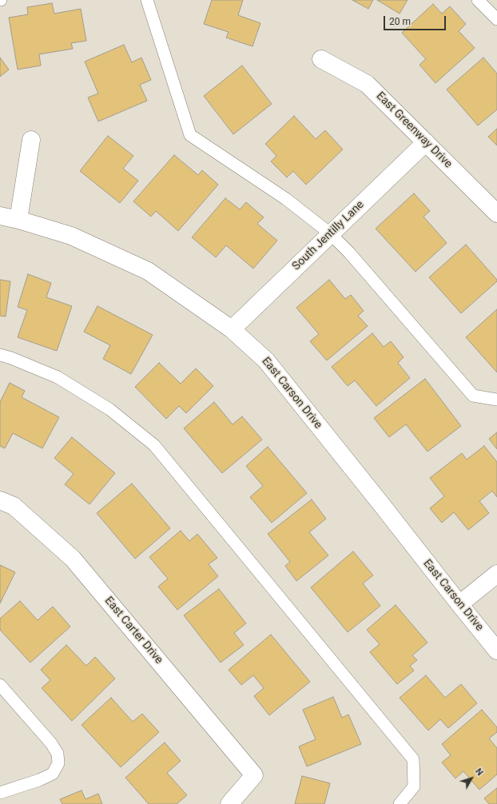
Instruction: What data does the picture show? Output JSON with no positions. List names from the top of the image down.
{
  "streets": {
    "street": [
      "East Greenway Drive",
      "South Jentilly Lane",
      "East Carson Drive",
      "East Carter Drive"
    ]
  },
  "crossings": [
    ["East Greenway Drive", "South Jentilly Lane"],
    ["South Jentilly Lane", "East Carson Drive"]
  ],
  "scale_bar": "20 m",
  "north": "top right"
}
